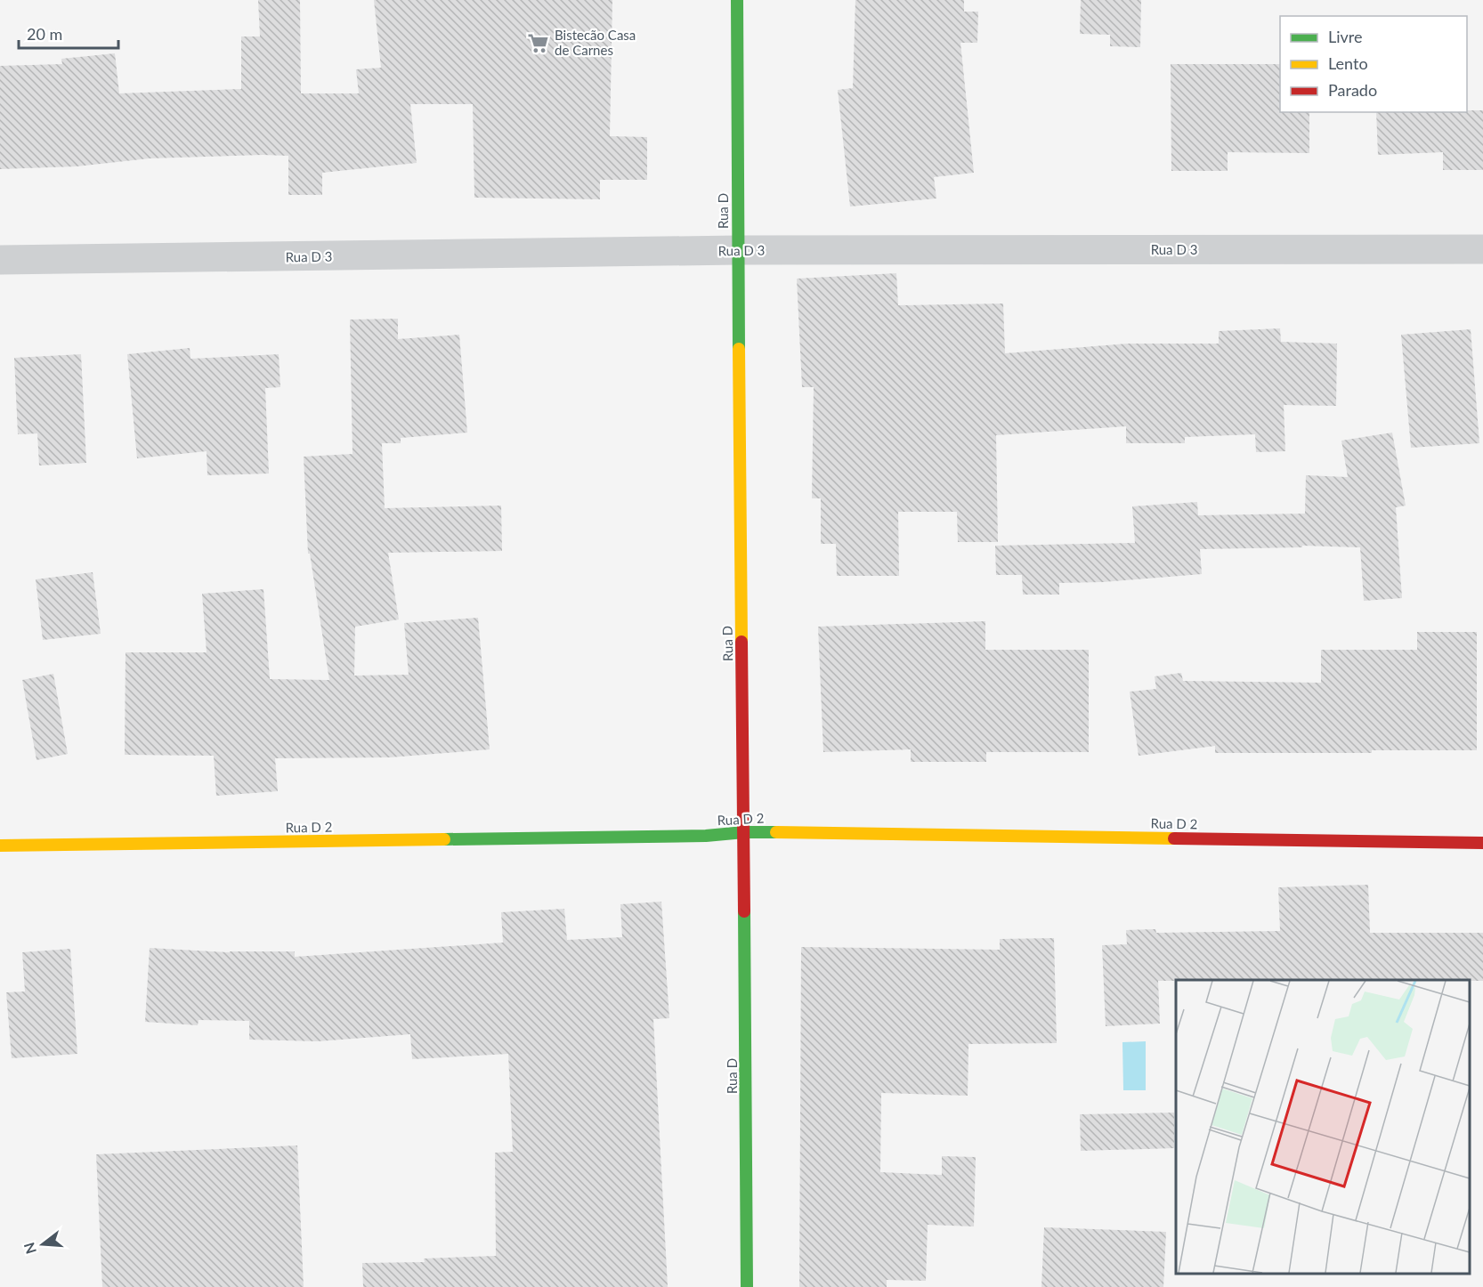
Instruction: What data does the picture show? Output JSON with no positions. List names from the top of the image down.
{
  "streets": {
    "street": ["Rua D", "Rua D 3", "Rua D 2"]
  },
  "crossings": [
    ["Rua D", "Rua D 3"],
    ["Rua D", "Rua D 2"]
  ],
  "places": {
    "supermarket": ["Bistecão Casa de Carnes"]
  },
  "legend": ["Livre", "Lento", "Parado"],
  "scale_bar": "20 m",
  "north": "left"
}
